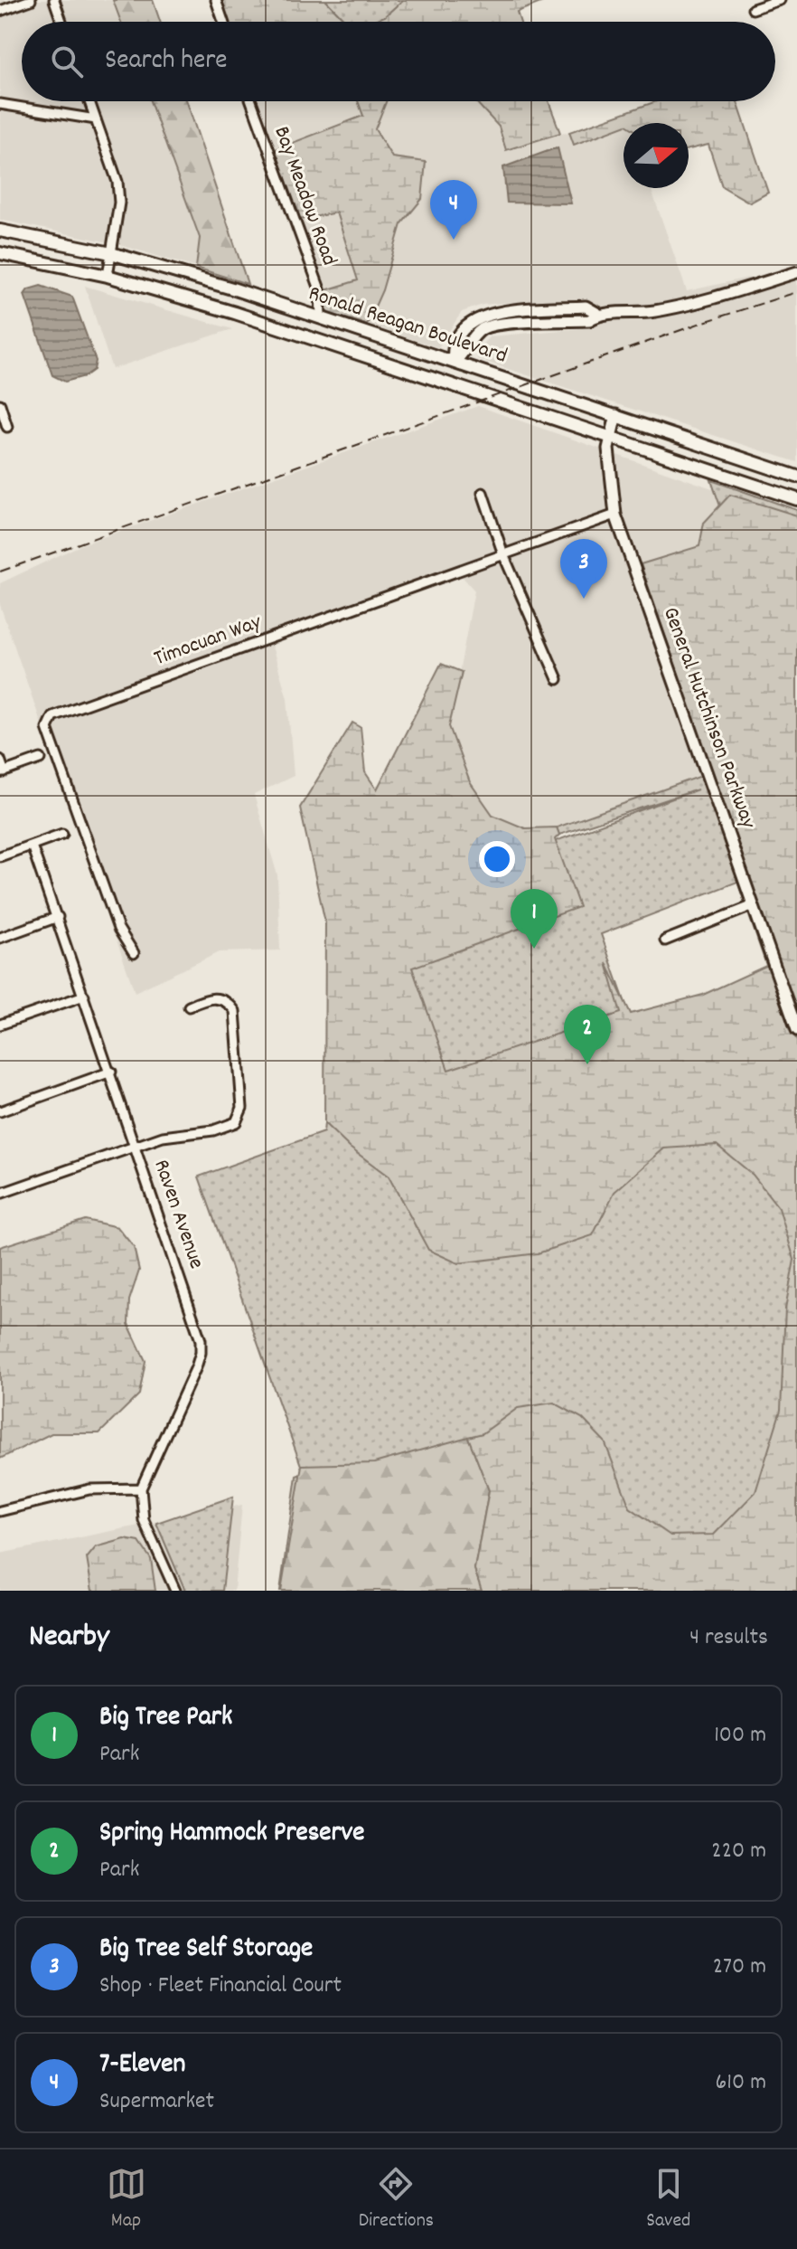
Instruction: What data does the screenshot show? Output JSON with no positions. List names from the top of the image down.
{
  "streets": {
    "main road": ["Ronald Reagan Boulevard"],
    "street": [
      "Bay Meadow Road",
      "Timocuan Way",
      "General Hutchinson Parkway",
      "Raven Avenue"
    ]
  },
  "crossings": [
    ["Bay Meadow Road", "Ronald Reagan Boulevard"],
    ["Ronald Reagan Boulevard", "General Hutchinson Parkway"],
    ["Timocuan Way", "General Hutchinson Parkway"]
  ],
  "north": "right",
  "page": {
    "search": "Search here",
    "pins": [
      "4",
      "3",
      "1",
      "2"
    ],
    "heading": ["Nearby", "4 results"],
    "list": [
      {
        "mark": "1",
        "name": "Big Tree Park",
        "note": "Park",
        "value": "100 m"
      },
      {
        "mark": "2",
        "name": "Spring Hammock Preserve",
        "note": "Park",
        "value": "220 m"
      },
      {
        "mark": "3",
        "name": "Big Tree Self Storage",
        "note": "Shop · Fleet Financial Court",
        "value": "270 m"
      },
      {
        "mark": "4",
        "name": "7-Eleven",
        "note": "Supermarket",
        "value": "610 m"
      }
    ],
    "nav": ["Map", "Directions", "Saved"]
  }
}
